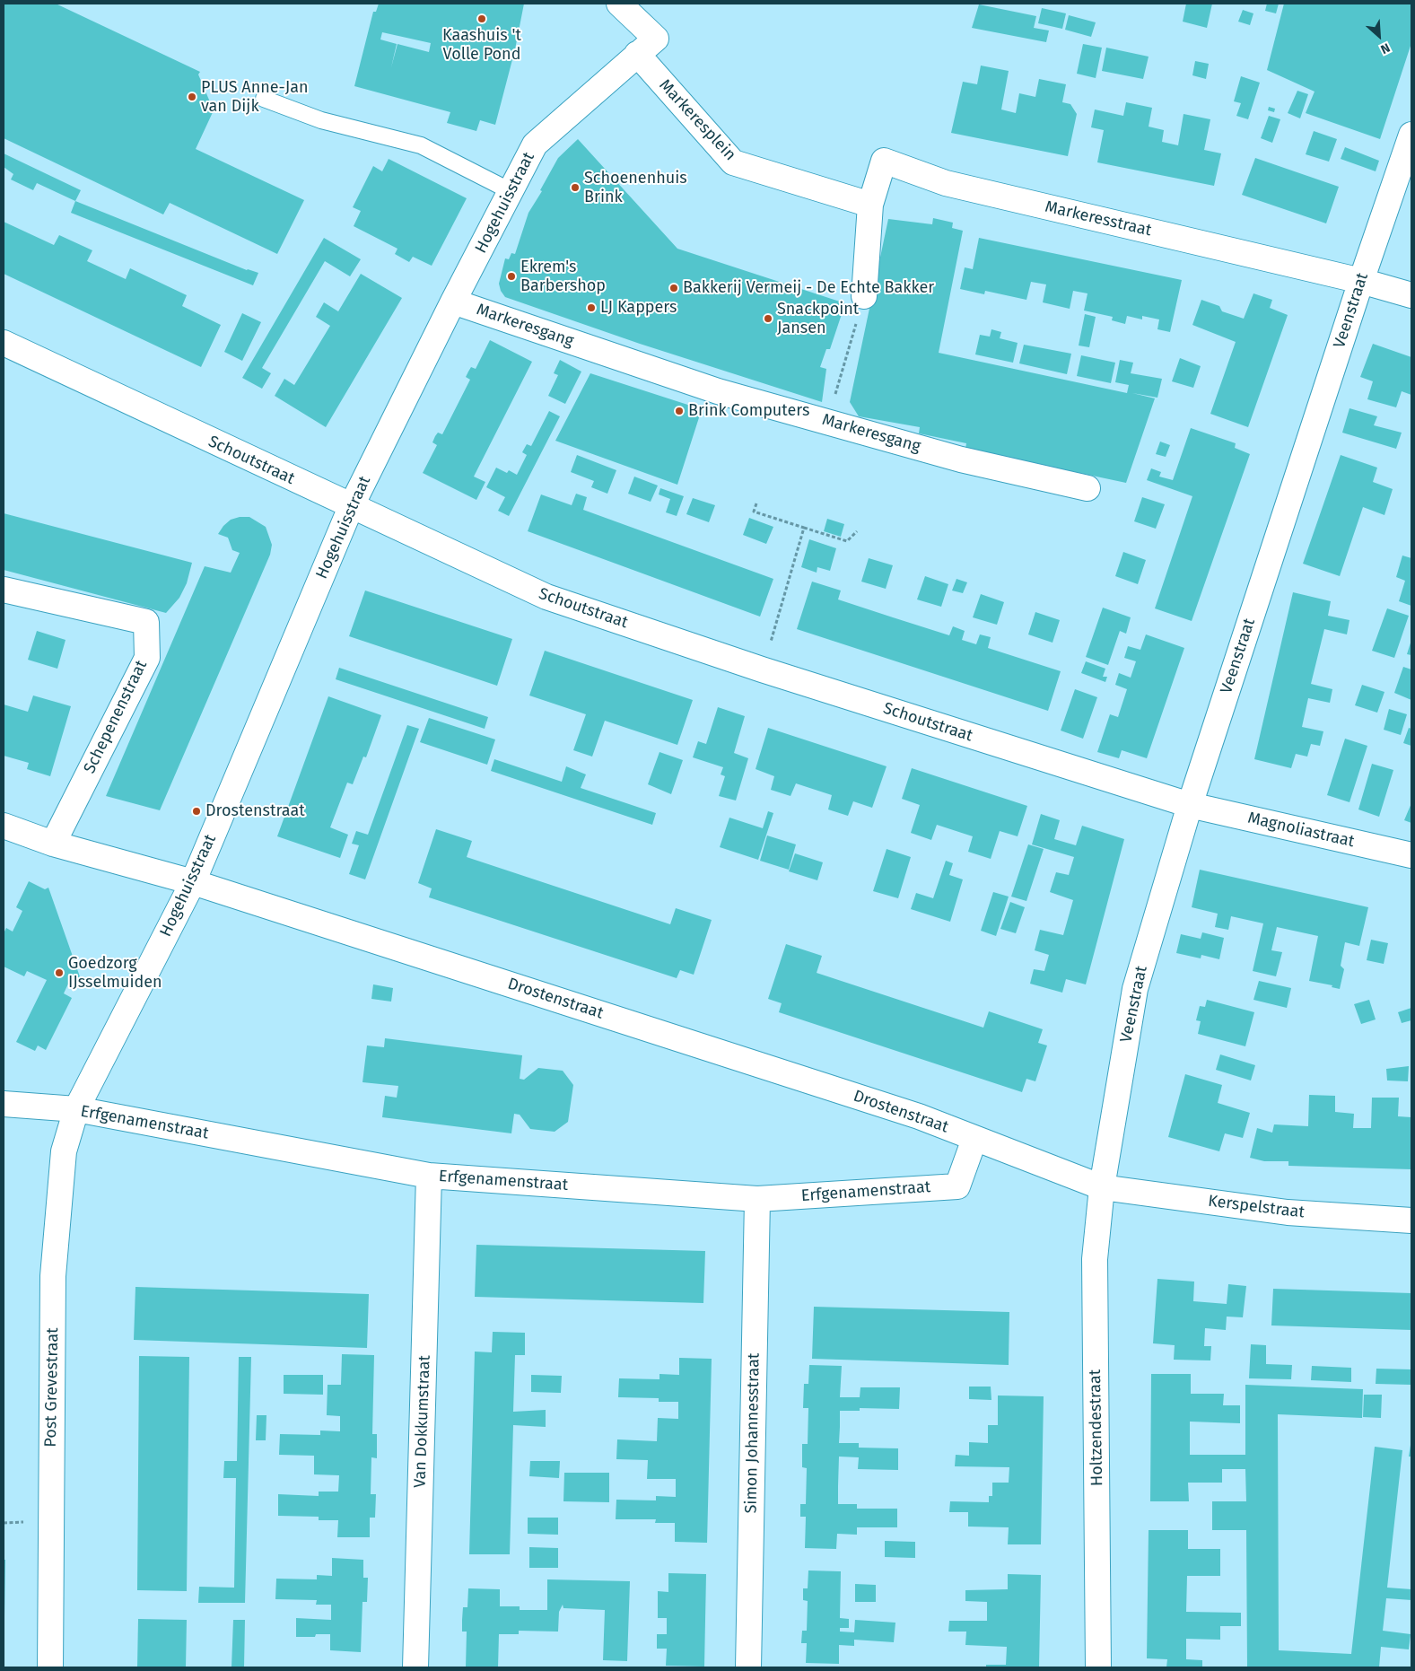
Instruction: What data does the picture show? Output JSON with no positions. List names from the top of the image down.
{
  "streets": {
    "street": [
      "Markeresplein",
      "Hogehuisstraat",
      "Markeresstraat",
      "Veenstraat",
      "Markeresgang",
      "Schoutstraat",
      "Schepenenstraat",
      "Magnoliastraat",
      "Drostenstraat",
      "Erfgenamenstraat",
      "Kerspelstraat",
      "Post Grevestraat",
      "Van Dokkumstraat",
      "Holtzendestraat",
      "Simon Johannesstraat"
    ]
  },
  "crossings": [
    ["Markeresplein", "Hogehuisstraat"],
    ["Markeresplein", "Markeresstraat"],
    ["Hogehuisstraat", "Markeresgang"],
    ["Hogehuisstraat", "Schoutstraat"],
    ["Hogehuisstraat", "Drostenstraat"],
    ["Hogehuisstraat", "Erfgenamenstraat"],
    ["Hogehuisstraat", "Post Grevestraat"],
    ["Markeresstraat", "Veenstraat"],
    ["Veenstraat", "Schoutstraat"],
    ["Veenstraat", "Magnoliastraat"],
    ["Veenstraat", "Drostenstraat"],
    ["Veenstraat", "Kerspelstraat"],
    ["Veenstraat", "Holtzendestraat"],
    ["Schoutstraat", "Magnoliastraat"],
    ["Schepenenstraat", "Drostenstraat"],
    ["Drostenstraat", "Erfgenamenstraat"],
    ["Drostenstraat", "Kerspelstraat"],
    ["Drostenstraat", "Holtzendestraat"],
    ["Erfgenamenstraat", "Post Grevestraat"],
    ["Erfgenamenstraat", "Van Dokkumstraat"],
    ["Erfgenamenstraat", "Simon Johannesstraat"],
    ["Kerspelstraat", "Holtzendestraat"]
  ],
  "places": [
    "Kaashuis 't Volle Pond",
    "PLUS Anne-Jan van Dijk",
    "Schoenenhuis Brink",
    "Ekrem's Barbershop",
    "Bakkerij Vermeij - De Echte Bakker",
    "LJ Kappers",
    "Snackpoint Jansen",
    "Brink Computers",
    "Drostenstraat",
    "Goedzorg IJsselmuiden"
  ],
  "north": "bottom right"
}
